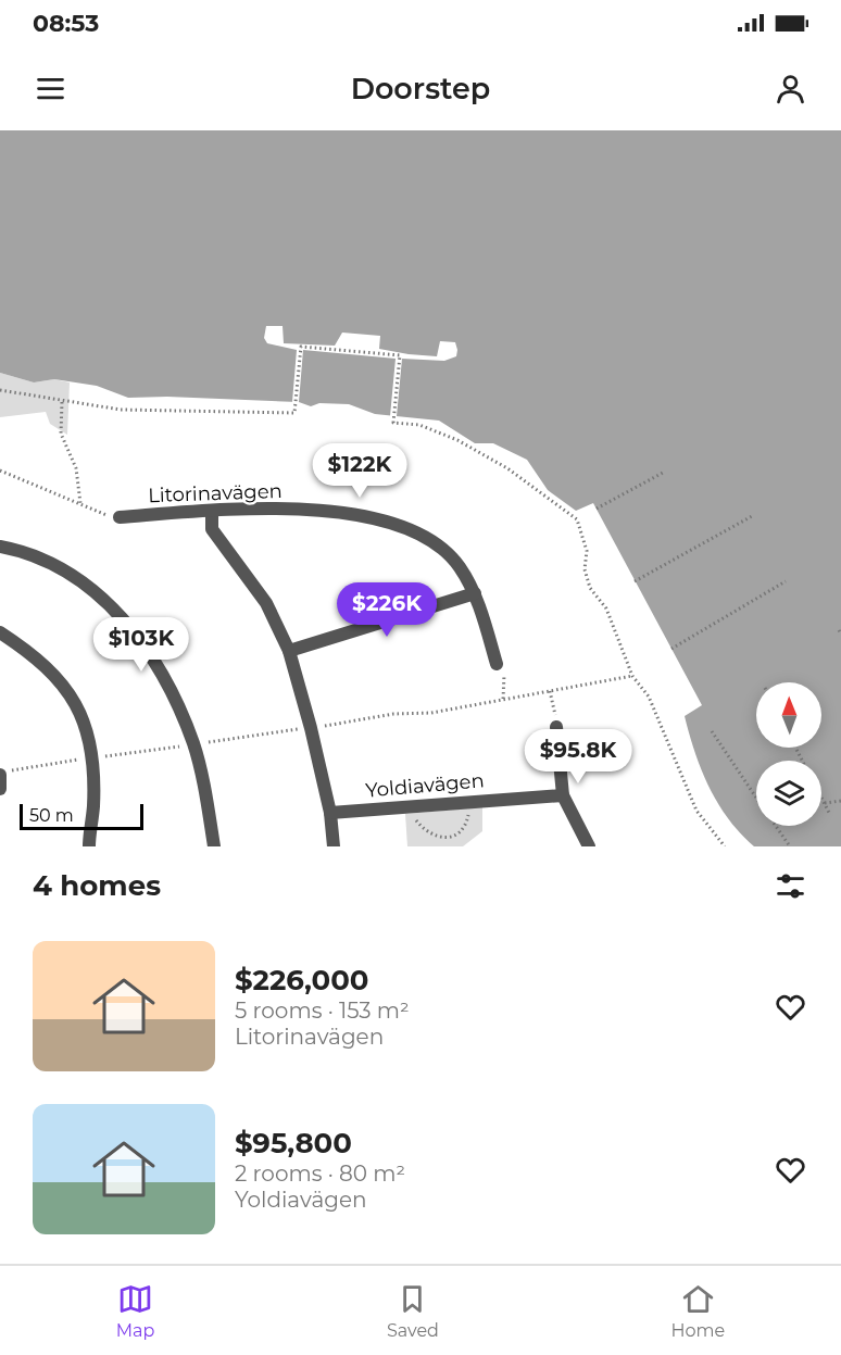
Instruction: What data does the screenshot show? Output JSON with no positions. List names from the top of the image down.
{
  "streets": {
    "street": ["Litorinavägen", "Yoldiavägen"]
  },
  "scale_bar": "50 m",
  "north": "top",
  "page": {
    "status": "08:53",
    "header": "Doorstep",
    "price": [
      "$122K",
      "$226K",
      "$103K",
      "$95.8K"
    ],
    "scale": "50 m",
    "heading": "4 homes",
    "list": [
      {
        "name": "$226,000",
        "note": "5 rooms · 153 m² · Litorinavägen"
      },
      {
        "name": "$95,800",
        "note": "2 rooms · 80 m² · Yoldiavägen"
      }
    ],
    "tabs": ["Map", "Saved", "Home"]
  }
}
